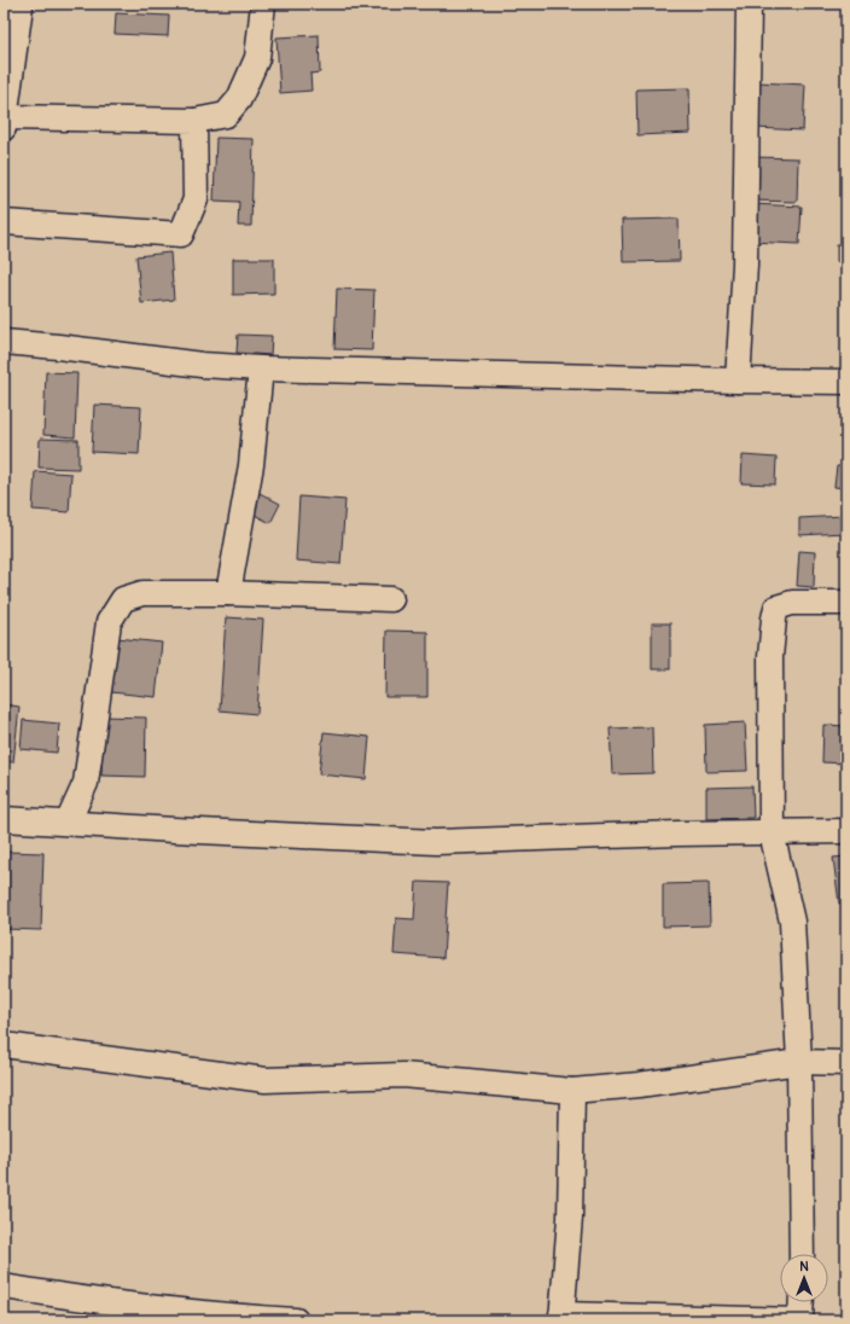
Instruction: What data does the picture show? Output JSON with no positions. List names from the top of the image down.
{
  "north": "top"
}
